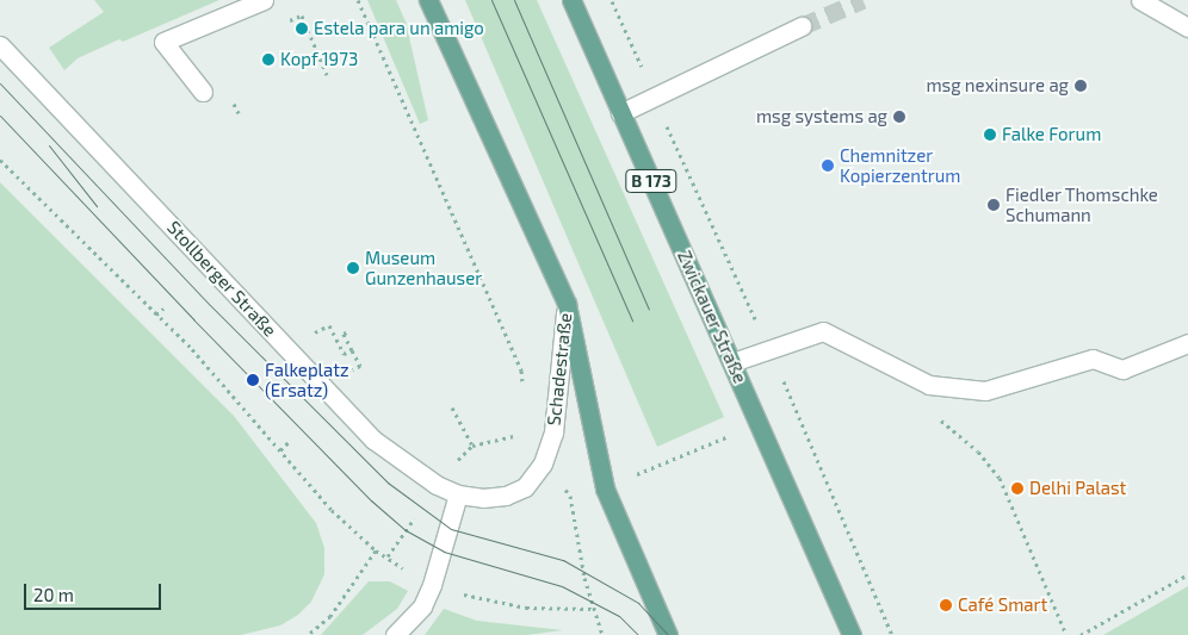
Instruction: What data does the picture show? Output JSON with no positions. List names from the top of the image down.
{
  "streets": {
    "main road": ["B 173", "Zwickauer Straße"],
    "street": ["Stollberger Straße", "Schadestraße"]
  },
  "crossings": [
    ["Stollberger Straße", "Schadestraße"]
  ],
  "places": [
    "Estela para un amigo",
    "Kopf 1973",
    "msg nexinsure ag",
    "msg systems ag",
    "Falke Forum",
    "Chemnitzer Kopierzentrum",
    "Fiedler Thomschke Schumann",
    "Museum Gunzenhauser",
    "Falkeplatz (Ersatz)",
    "Delhi Palast",
    "Café Smart"
  ],
  "scale_bar": "20 m"
}
